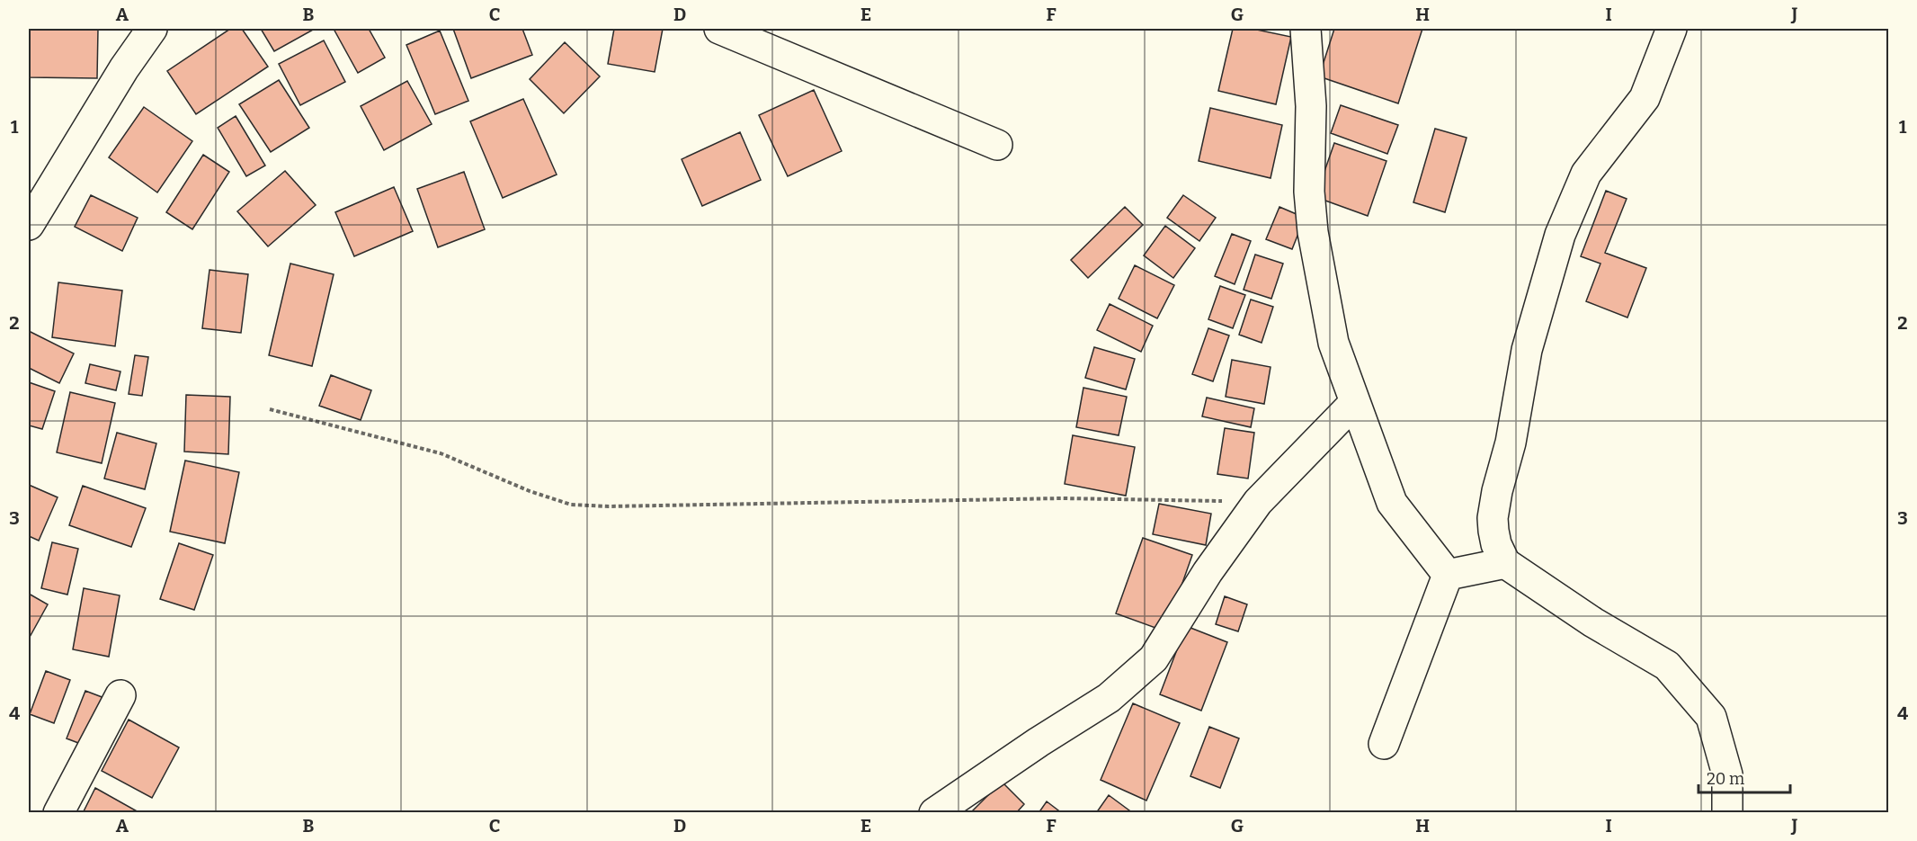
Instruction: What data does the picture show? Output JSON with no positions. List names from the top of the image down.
{
  "scale_bar": "20 m",
  "grid": {
    "columns": [
      "A",
      "B",
      "C",
      "D",
      "E",
      "F",
      "G",
      "H",
      "I",
      "J"
    ],
    "rows": [
      "1",
      "2",
      "3",
      "4"
    ]
  }
}
